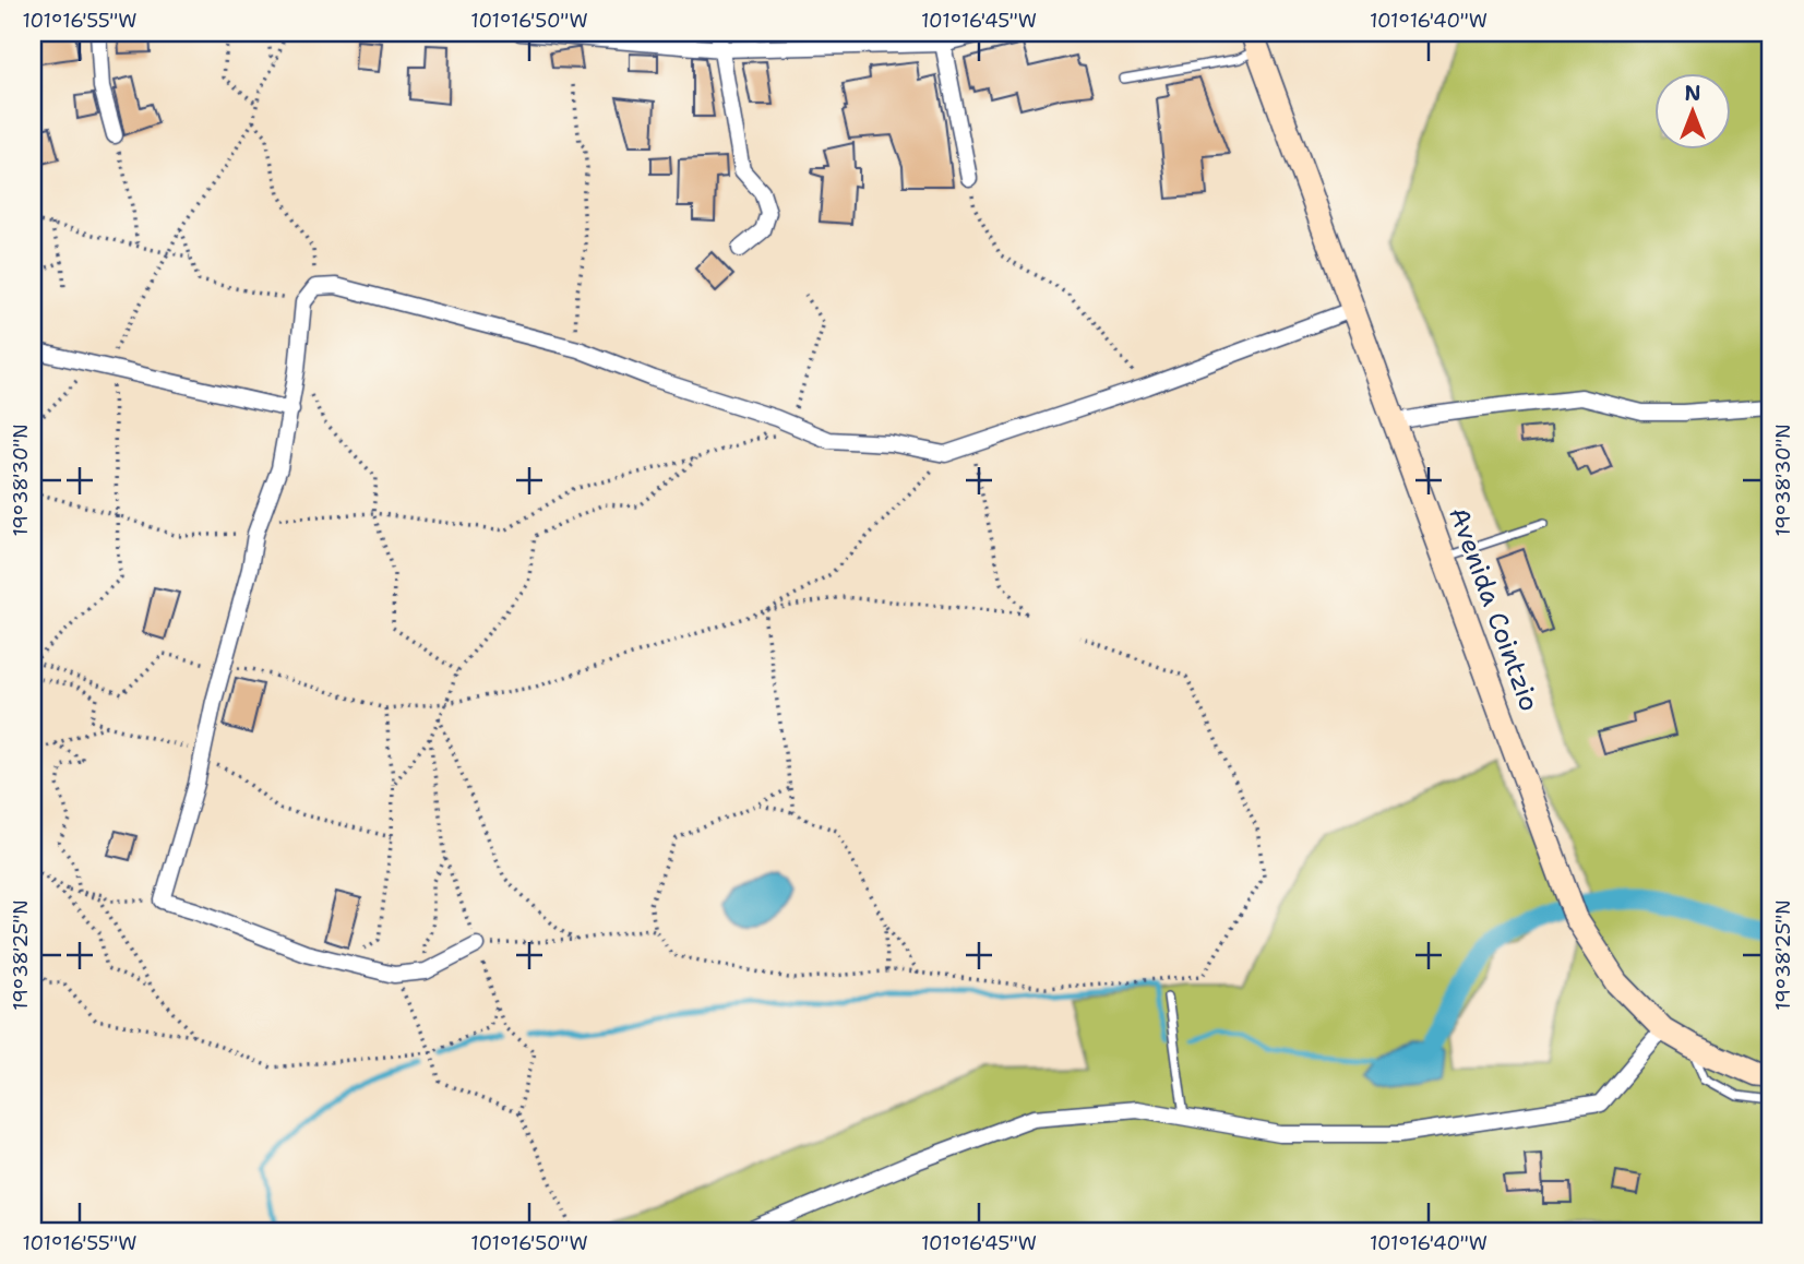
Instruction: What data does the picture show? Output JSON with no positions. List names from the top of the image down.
{
  "streets": {
    "main road": ["Avenida Cointzio"]
  },
  "north": "top",
  "coordinates": [
    "101°16'55\"W",
    "101°16'50\"W",
    "101°16'45\"W",
    "101°16'40\"W",
    "19°38'30\"N",
    "19°38'25\"N"
  ]
}
